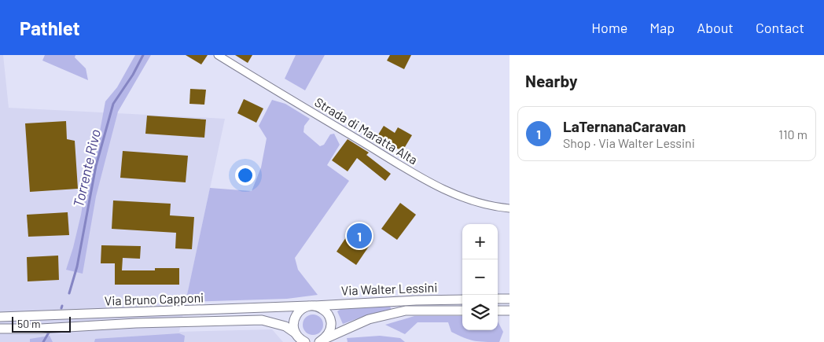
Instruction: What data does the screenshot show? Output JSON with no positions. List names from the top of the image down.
{
  "streets": {
    "main road": ["Via Walter Lessini", "Via Bruno Capponi"],
    "street": ["Strada di Maratta Alta"]
  },
  "crossings": [
    ["Via Walter Lessini", "Via Bruno Capponi"]
  ],
  "water": ["Torrente Rivo"],
  "scale_bar": "50 m",
  "page": {
    "header": "Pathlet",
    "nav": [
      "Home",
      "Map",
      "About",
      "Contact"
    ],
    "heading": "Nearby",
    "list": [
      {
        "mark": "1",
        "name": "LaTernanaCaravan",
        "note": "Shop · Via Walter Lessini",
        "value": "110 m"
      }
    ],
    "pins": "1",
    "map_buttons": ["+", "−"],
    "scale": "50 m"
  }
}
